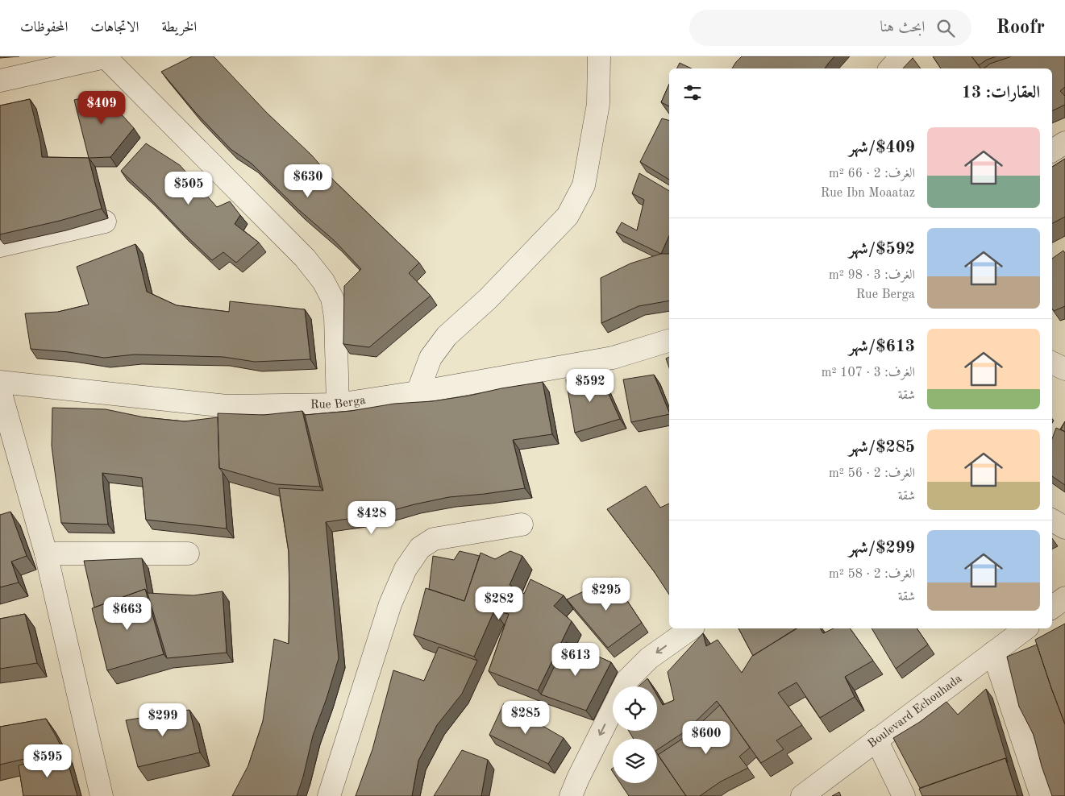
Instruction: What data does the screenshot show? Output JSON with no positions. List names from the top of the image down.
{
  "streets": {
    "street": ["Rue Berga", "Boulevard Echouhada"]
  },
  "page": {
    "header": "Roofr",
    "search": "ابحث هنا",
    "nav": ["الخريطة", "الاتجاهات", "المحفوظات"],
    "heading": "العقارات: 13",
    "price": [
      "$409",
      "$630",
      "$505",
      "$592",
      "$428",
      "$295",
      "$282",
      "$663",
      "$613",
      "$285",
      "$299",
      "$600",
      "$595"
    ],
    "list": [
      {
        "name": "$409/شهر",
        "note": "الغرف: 2 · 66 m² · Rue Ibn Moaataz"
      },
      {
        "name": "$592/شهر",
        "note": "الغرف: 3 · 98 m² · Rue Berga"
      },
      {
        "name": "$613/شهر",
        "note": "الغرف: 3 · 107 m² · شقة"
      },
      {
        "name": "$285/شهر",
        "note": "الغرف: 2 · 56 m² · شقة"
      },
      {
        "name": "$299/شهر",
        "note": "الغرف: 2 · 58 m² · شقة"
      }
    ]
  }
}
